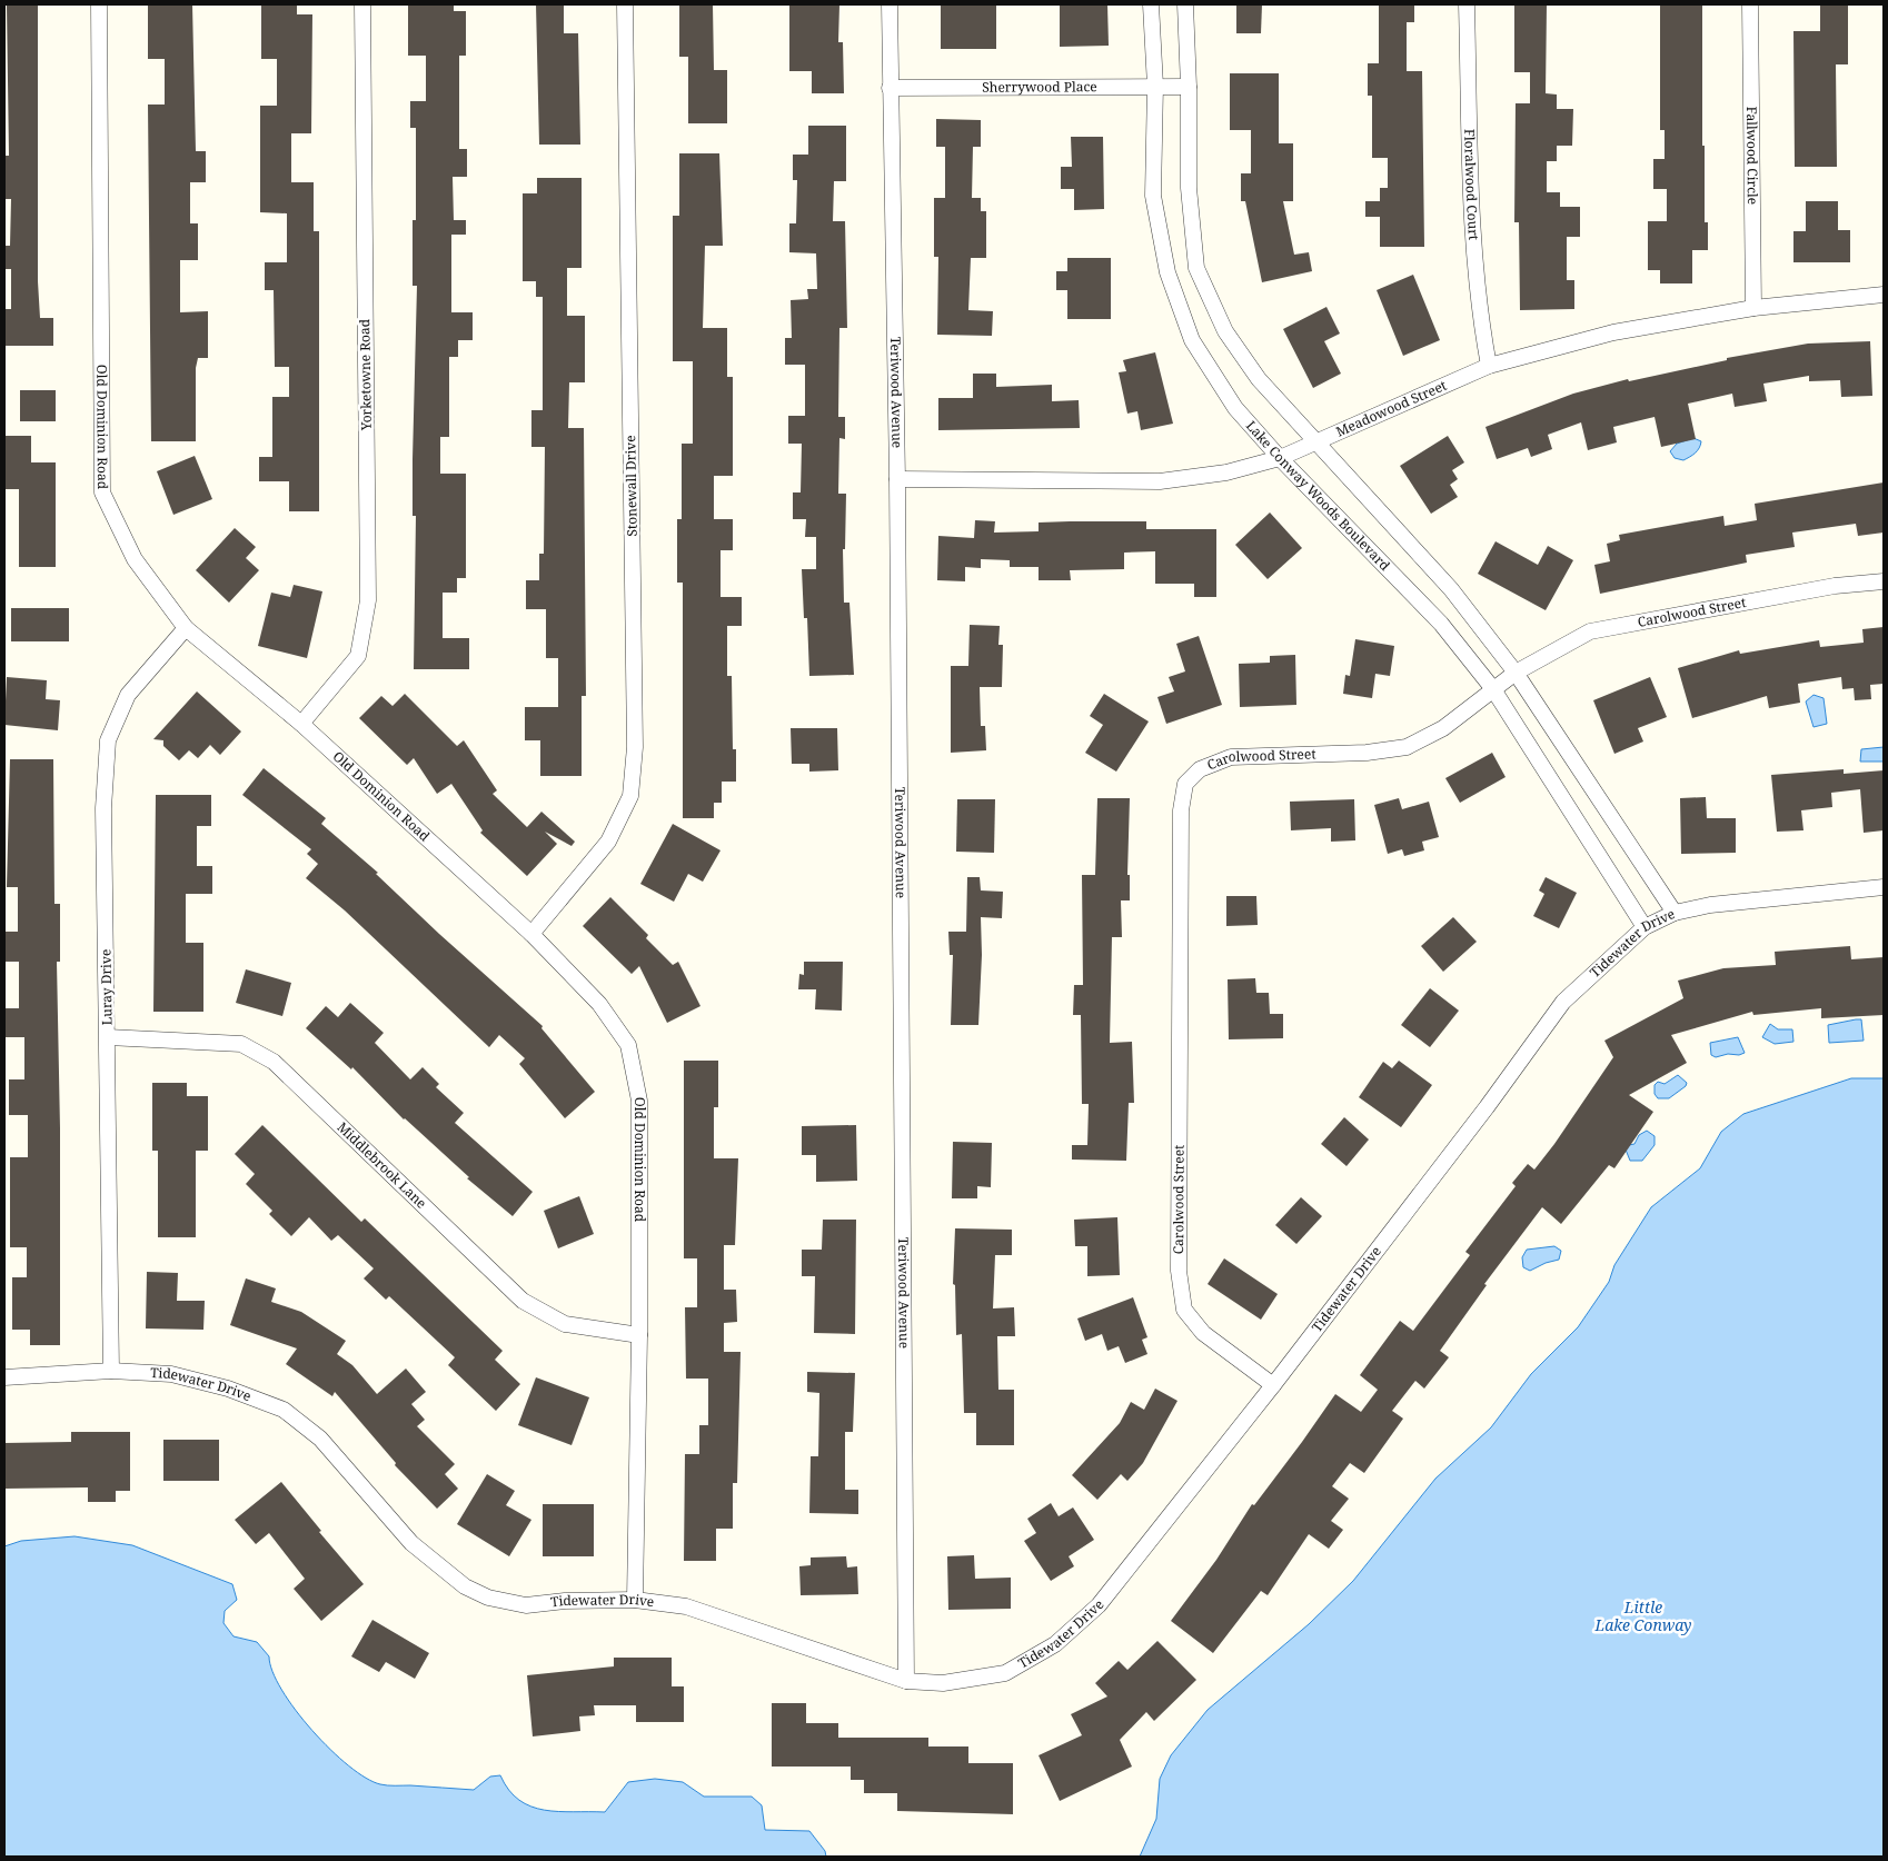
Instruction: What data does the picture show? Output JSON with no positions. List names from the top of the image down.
{
  "streets": {
    "street": [
      "Sherrywood Place",
      "Fallwood Circle",
      "Floralwood Court",
      "Yorketowne Road",
      "Teriwood Avenue",
      "Meadowood Street",
      "Old Dominion Road",
      "Stonewall Drive",
      "Lake Conway Woods Boulevard",
      "Carolwood Street",
      "Tidewater Drive",
      "Luray Drive",
      "Middlebrook Lane"
    ]
  },
  "crossings": [
    ["Sherrywood Place", "Teriwood Avenue"],
    ["Sherrywood Place", "Lake Conway Woods Boulevard"],
    ["Fallwood Circle", "Meadowood Street"],
    ["Floralwood Court", "Meadowood Street"],
    ["Yorketowne Road", "Old Dominion Road"],
    ["Teriwood Avenue", "Meadowood Street"],
    ["Teriwood Avenue", "Tidewater Drive"],
    ["Meadowood Street", "Lake Conway Woods Boulevard"],
    ["Old Dominion Road", "Stonewall Drive"],
    ["Old Dominion Road", "Tidewater Drive"],
    ["Old Dominion Road", "Luray Drive"],
    ["Old Dominion Road", "Middlebrook Lane"],
    ["Lake Conway Woods Boulevard", "Carolwood Street"],
    ["Lake Conway Woods Boulevard", "Tidewater Drive"],
    ["Carolwood Street", "Tidewater Drive"],
    ["Tidewater Drive", "Luray Drive"],
    ["Luray Drive", "Middlebrook Lane"]
  ],
  "water": ["Little Lake Conway"]
}
